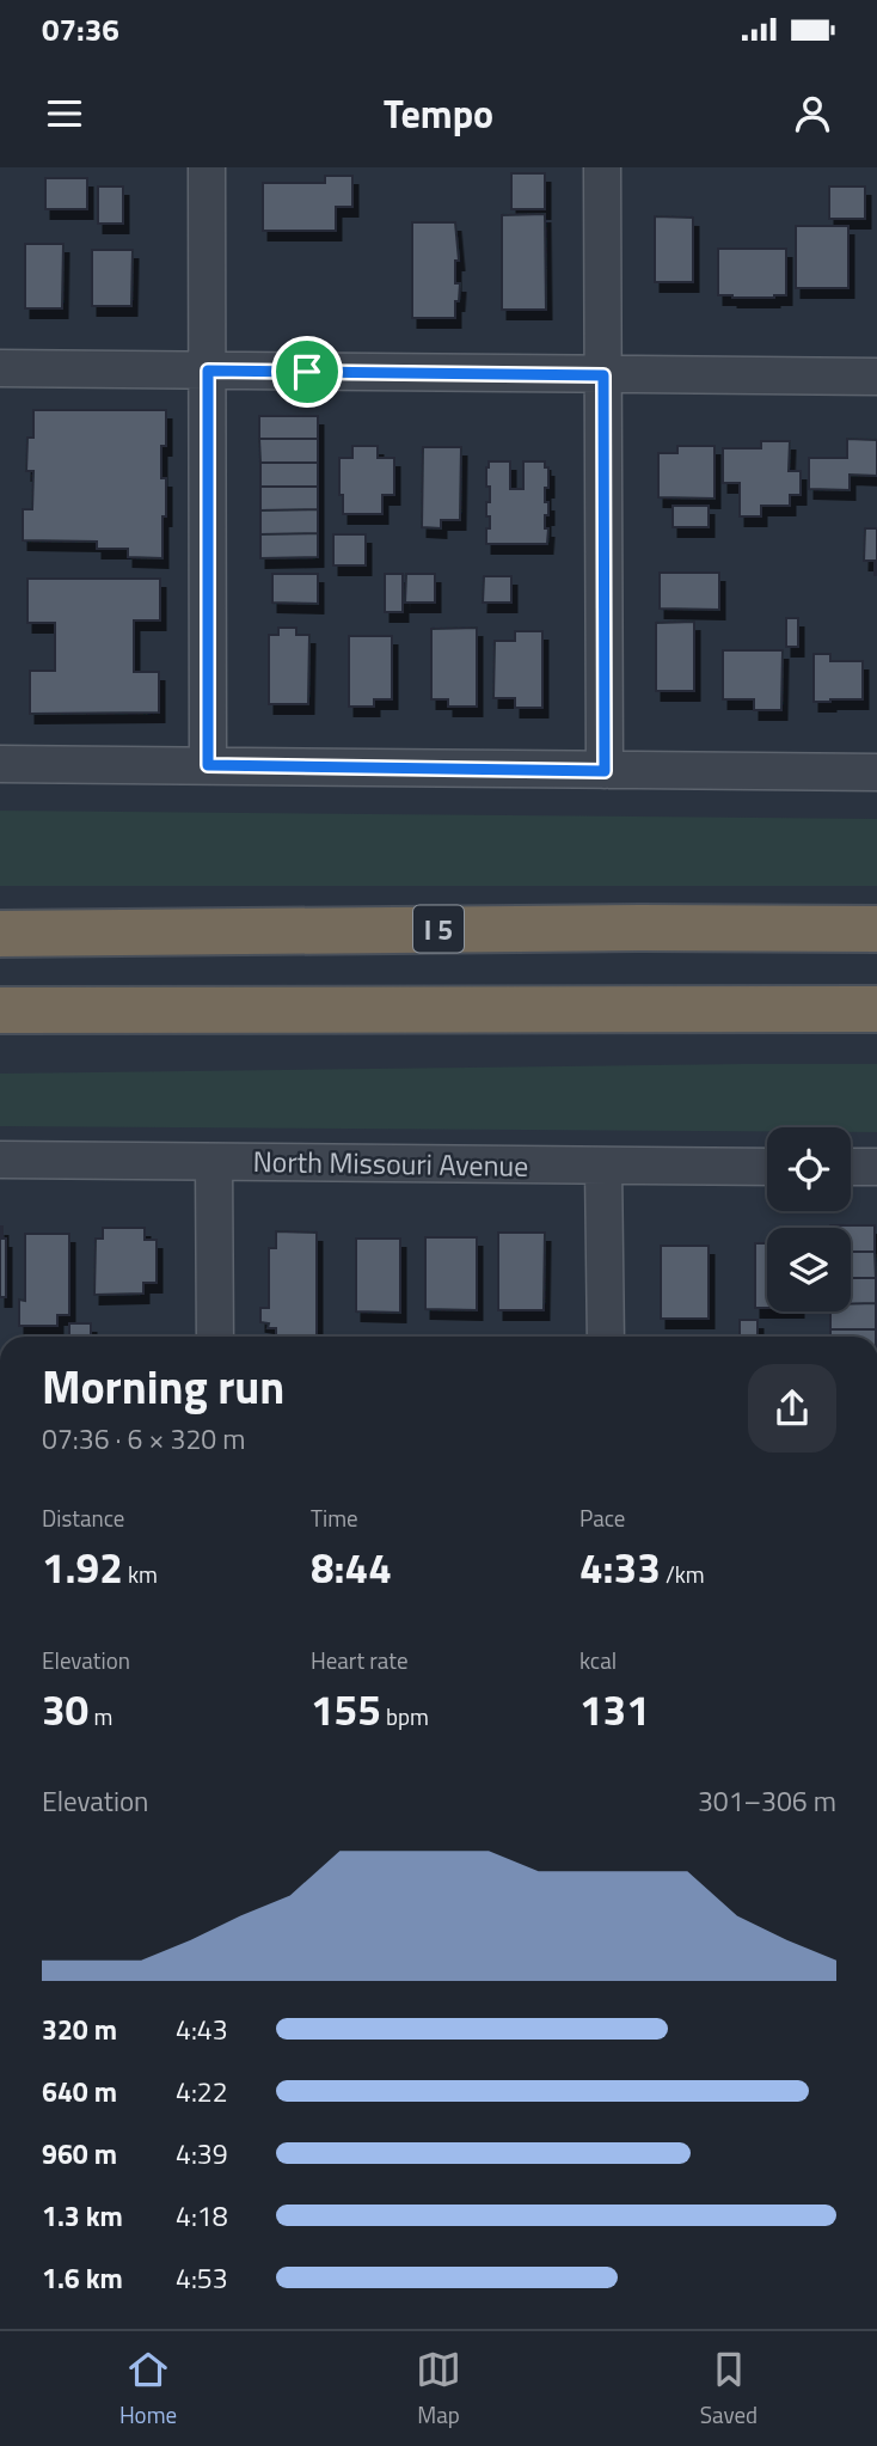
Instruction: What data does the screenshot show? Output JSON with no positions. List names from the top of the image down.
{
  "streets": {
    "highway": ["I 5"],
    "street": ["North Missouri Avenue"]
  },
  "page": {
    "status": "07:36",
    "header": "Tempo",
    "heading": ["Morning run", "07:36 · 6 × 320 m"],
    "stats": [
      ["Distance", "1.92 km"],
      ["Time", "8:44"],
      ["Pace", "4:33 /km"],
      ["Elevation", "30 m"],
      ["Heart rate", "155 bpm"],
      ["kcal", "131"]
    ],
    "chart": ["Elevation", "301–306 m"],
    "list": [
      {
        "name": "320 m",
        "note": "4:43"
      },
      {
        "name": "640 m",
        "note": "4:22"
      },
      {
        "name": "960 m",
        "note": "4:39"
      },
      {
        "name": "1.3 km",
        "note": "4:18"
      },
      {
        "name": "1.6 km",
        "note": "4:53"
      }
    ],
    "tabs": ["Home", "Map", "Saved"]
  }
}
